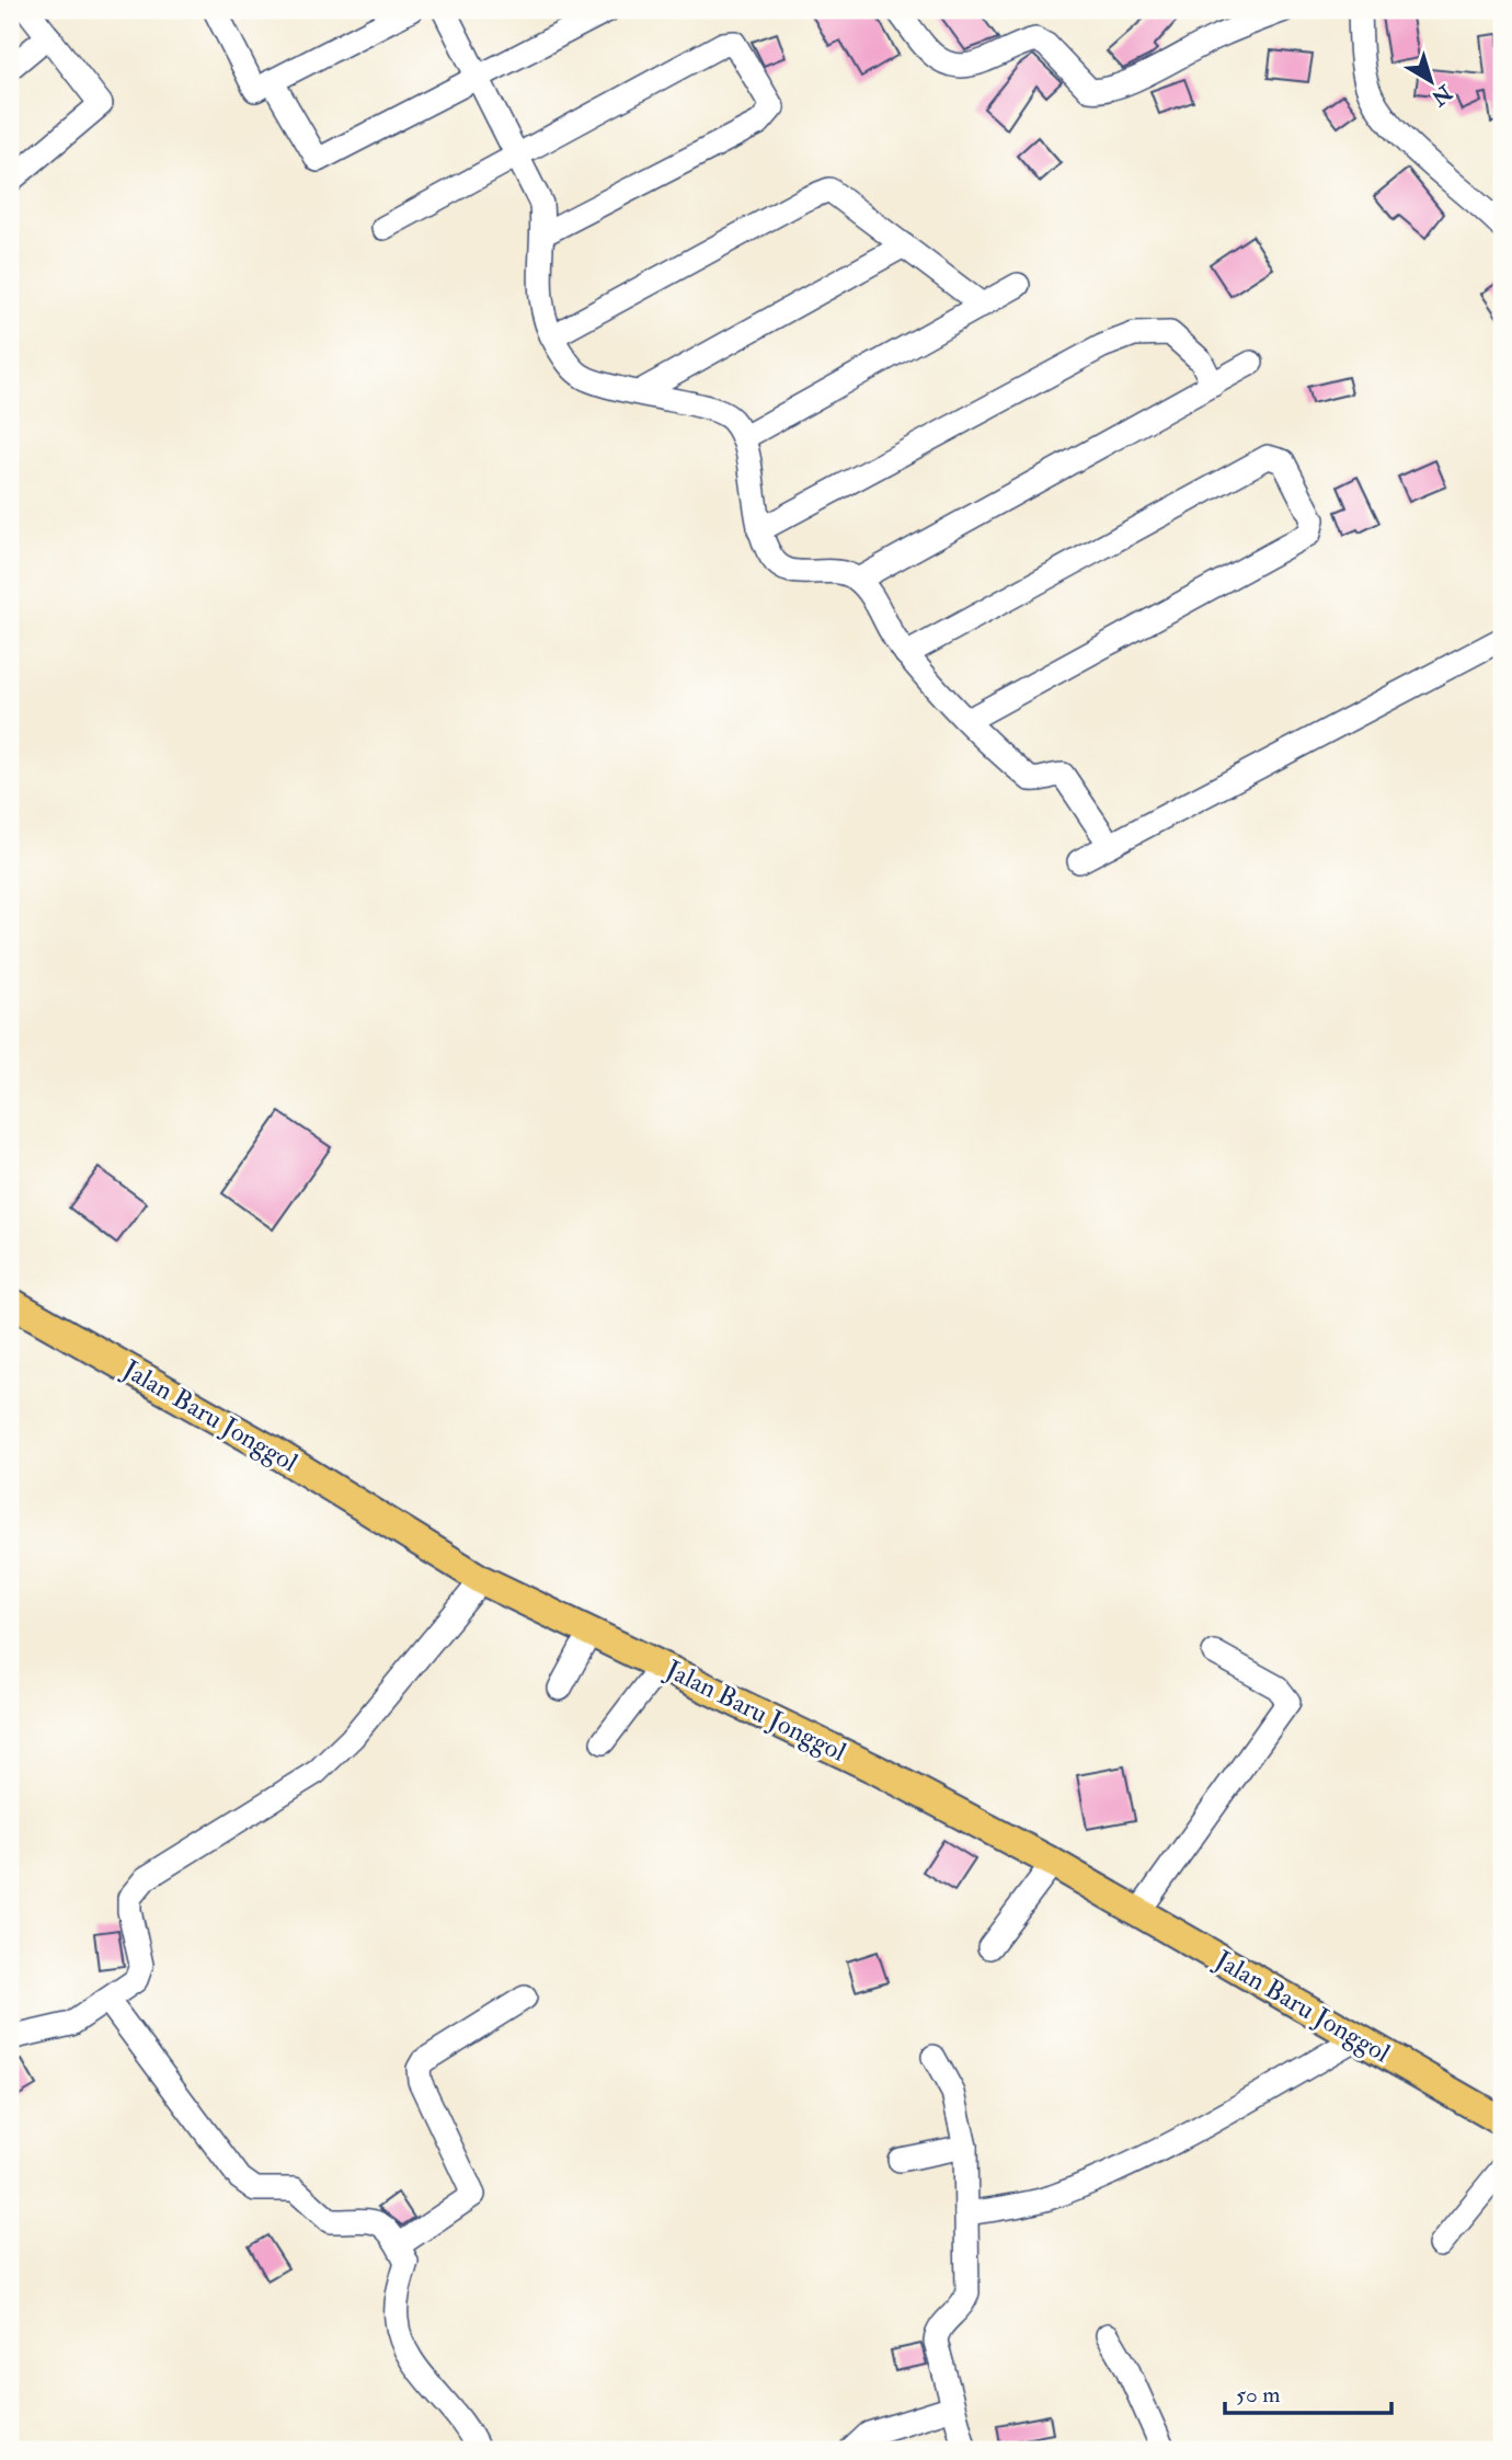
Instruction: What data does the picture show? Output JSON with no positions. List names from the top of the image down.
{
  "streets": {
    "main road": ["Jalan Baru Jonggol"]
  },
  "scale_bar": "50 m",
  "north": "bottom right"
}
